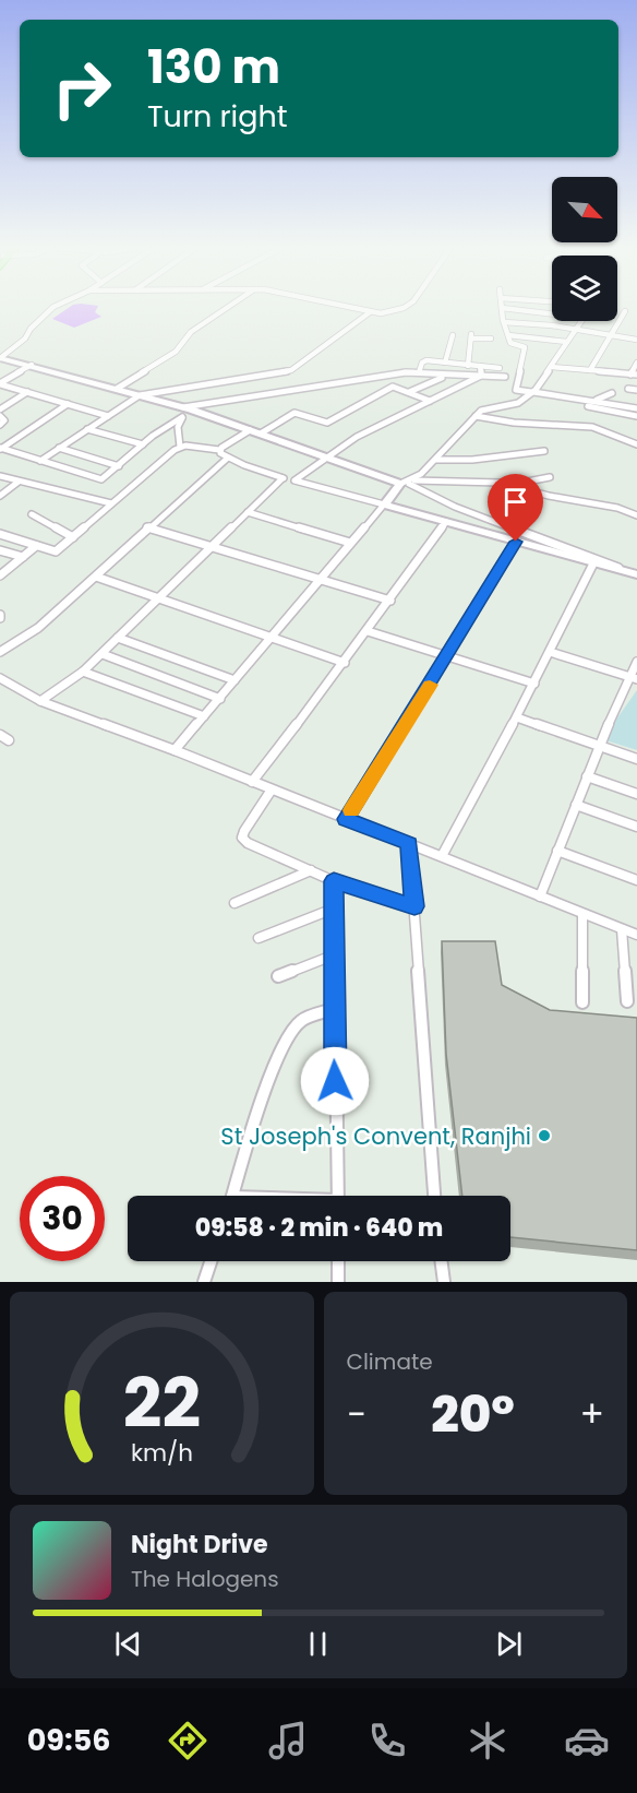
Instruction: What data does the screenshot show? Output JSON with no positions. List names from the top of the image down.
{
  "places": ["St Joseph's Convent, Ranjhi"],
  "north": "bottom right",
  "page": {
    "turn": ["130 m", "Turn right"],
    "limit": "30",
    "trip": "09:58 · 2 min · 640 m",
    "tile": "Climate",
    "heat": ["−", "20°", "+"],
    "song": ["Night Drive", "The Halogens"],
    "tabs": "09:56",
    "gauge": ["22", "km/h"]
  }
}
